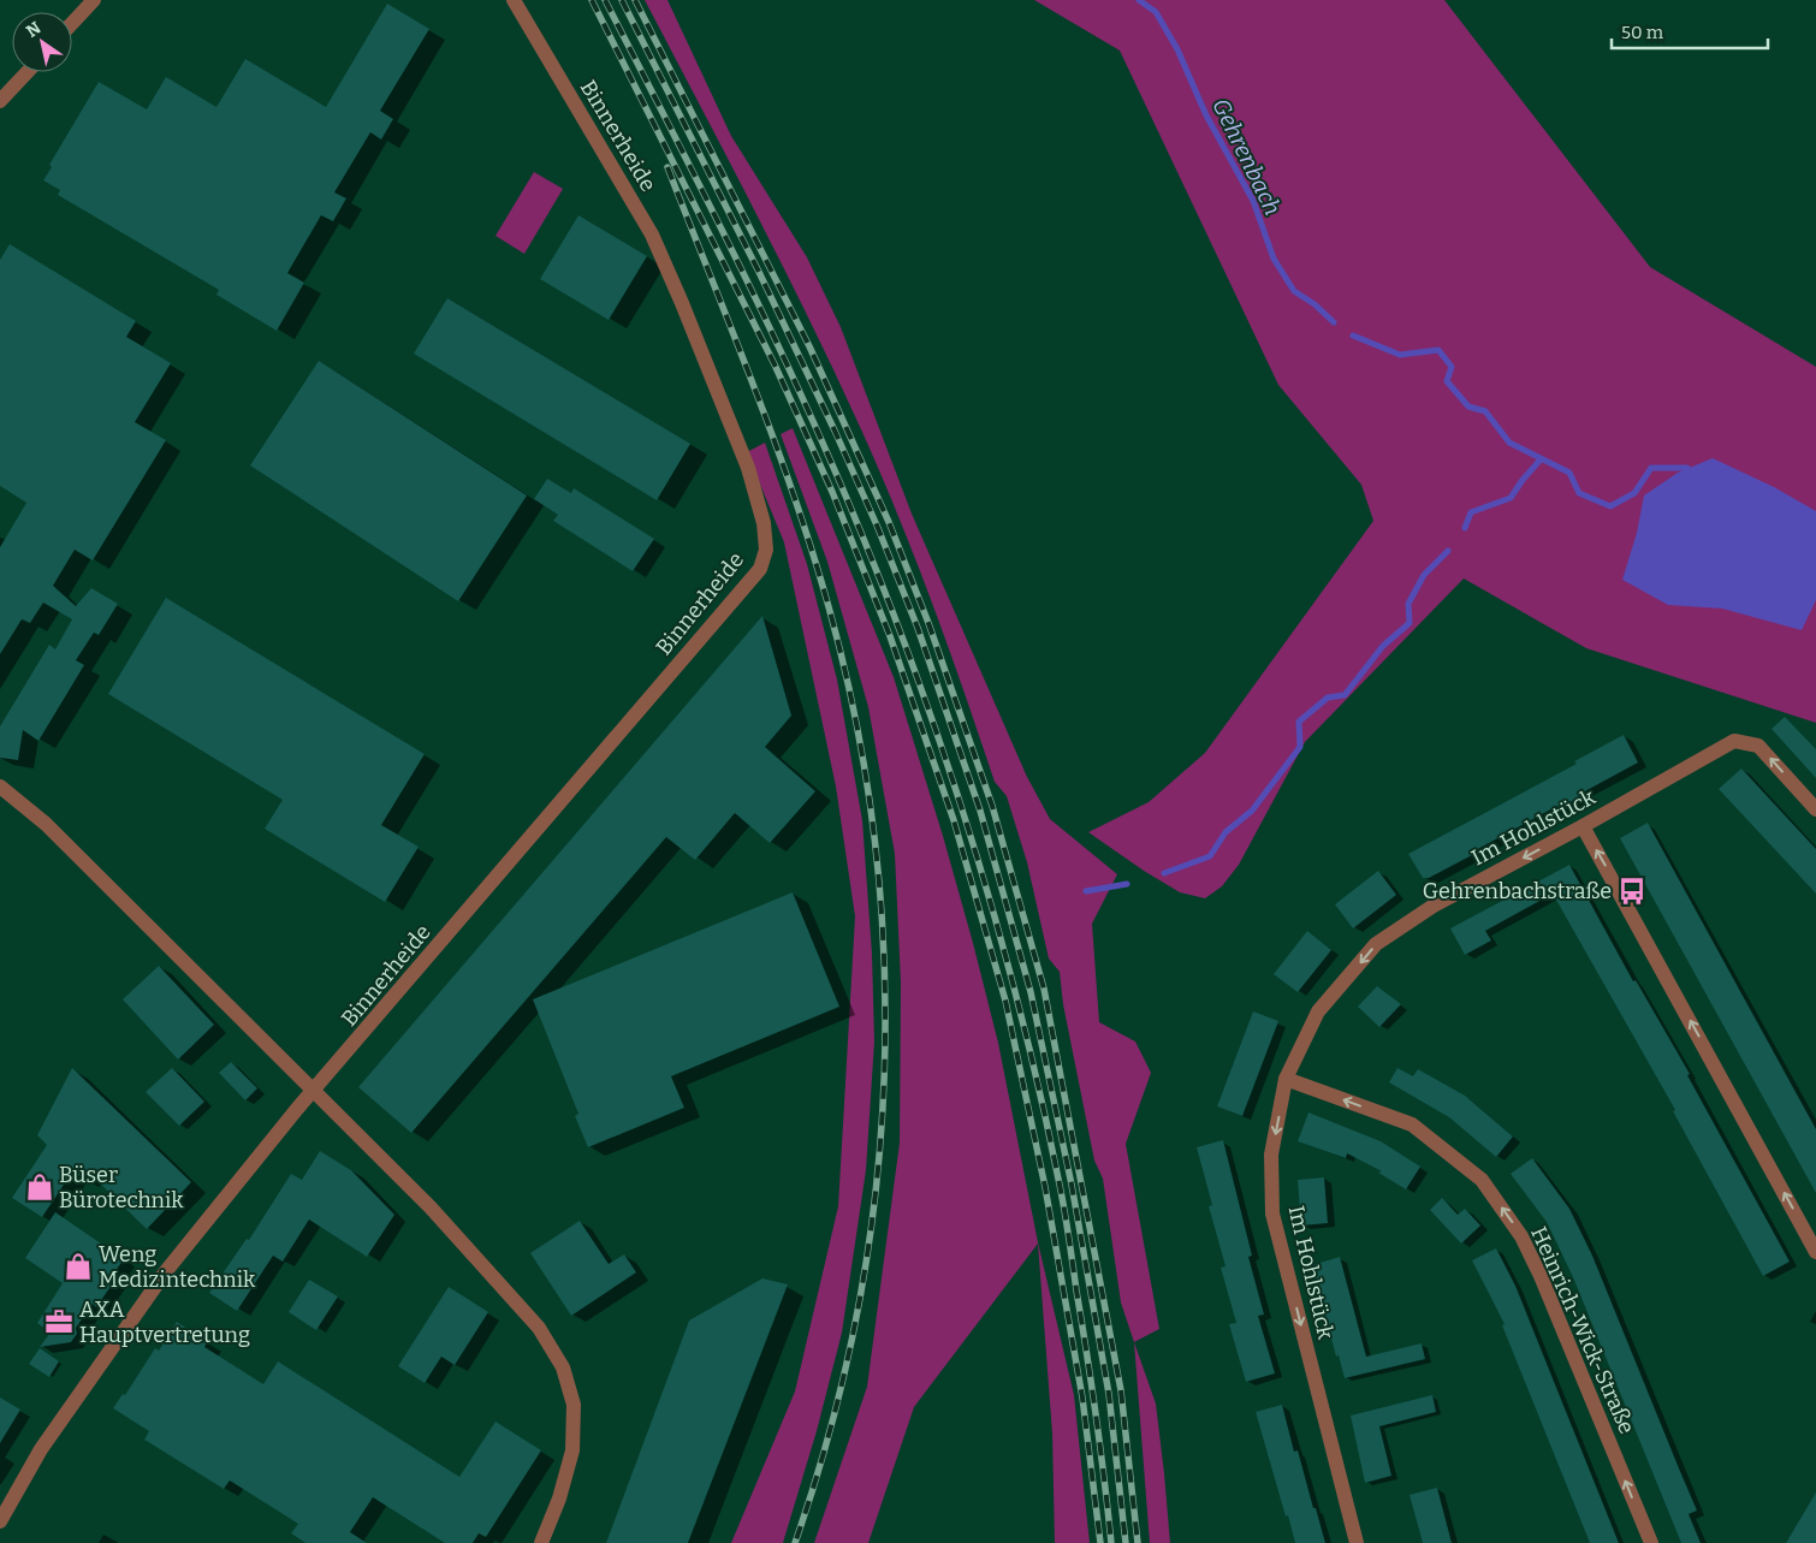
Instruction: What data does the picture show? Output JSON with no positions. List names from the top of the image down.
{
  "streets": {
    "street": ["Binnerheide", "Im Hohlstück", "Heinrich-Wick-Straße"]
  },
  "crossings": [
    ["Im Hohlstück", "Heinrich-Wick-Straße"]
  ],
  "one_way": ["Heinrich-Wick-Straße"],
  "water": ["Gehrenbach"],
  "places": {
    "bus stop": ["Gehrenbachstraße"],
    "shop": ["Büser Bürotechnik", "Weng Medizintechnik"],
    "office": ["AXA Hauptvertretung"]
  },
  "scale_bar": "50 m",
  "north": "top left"
}
